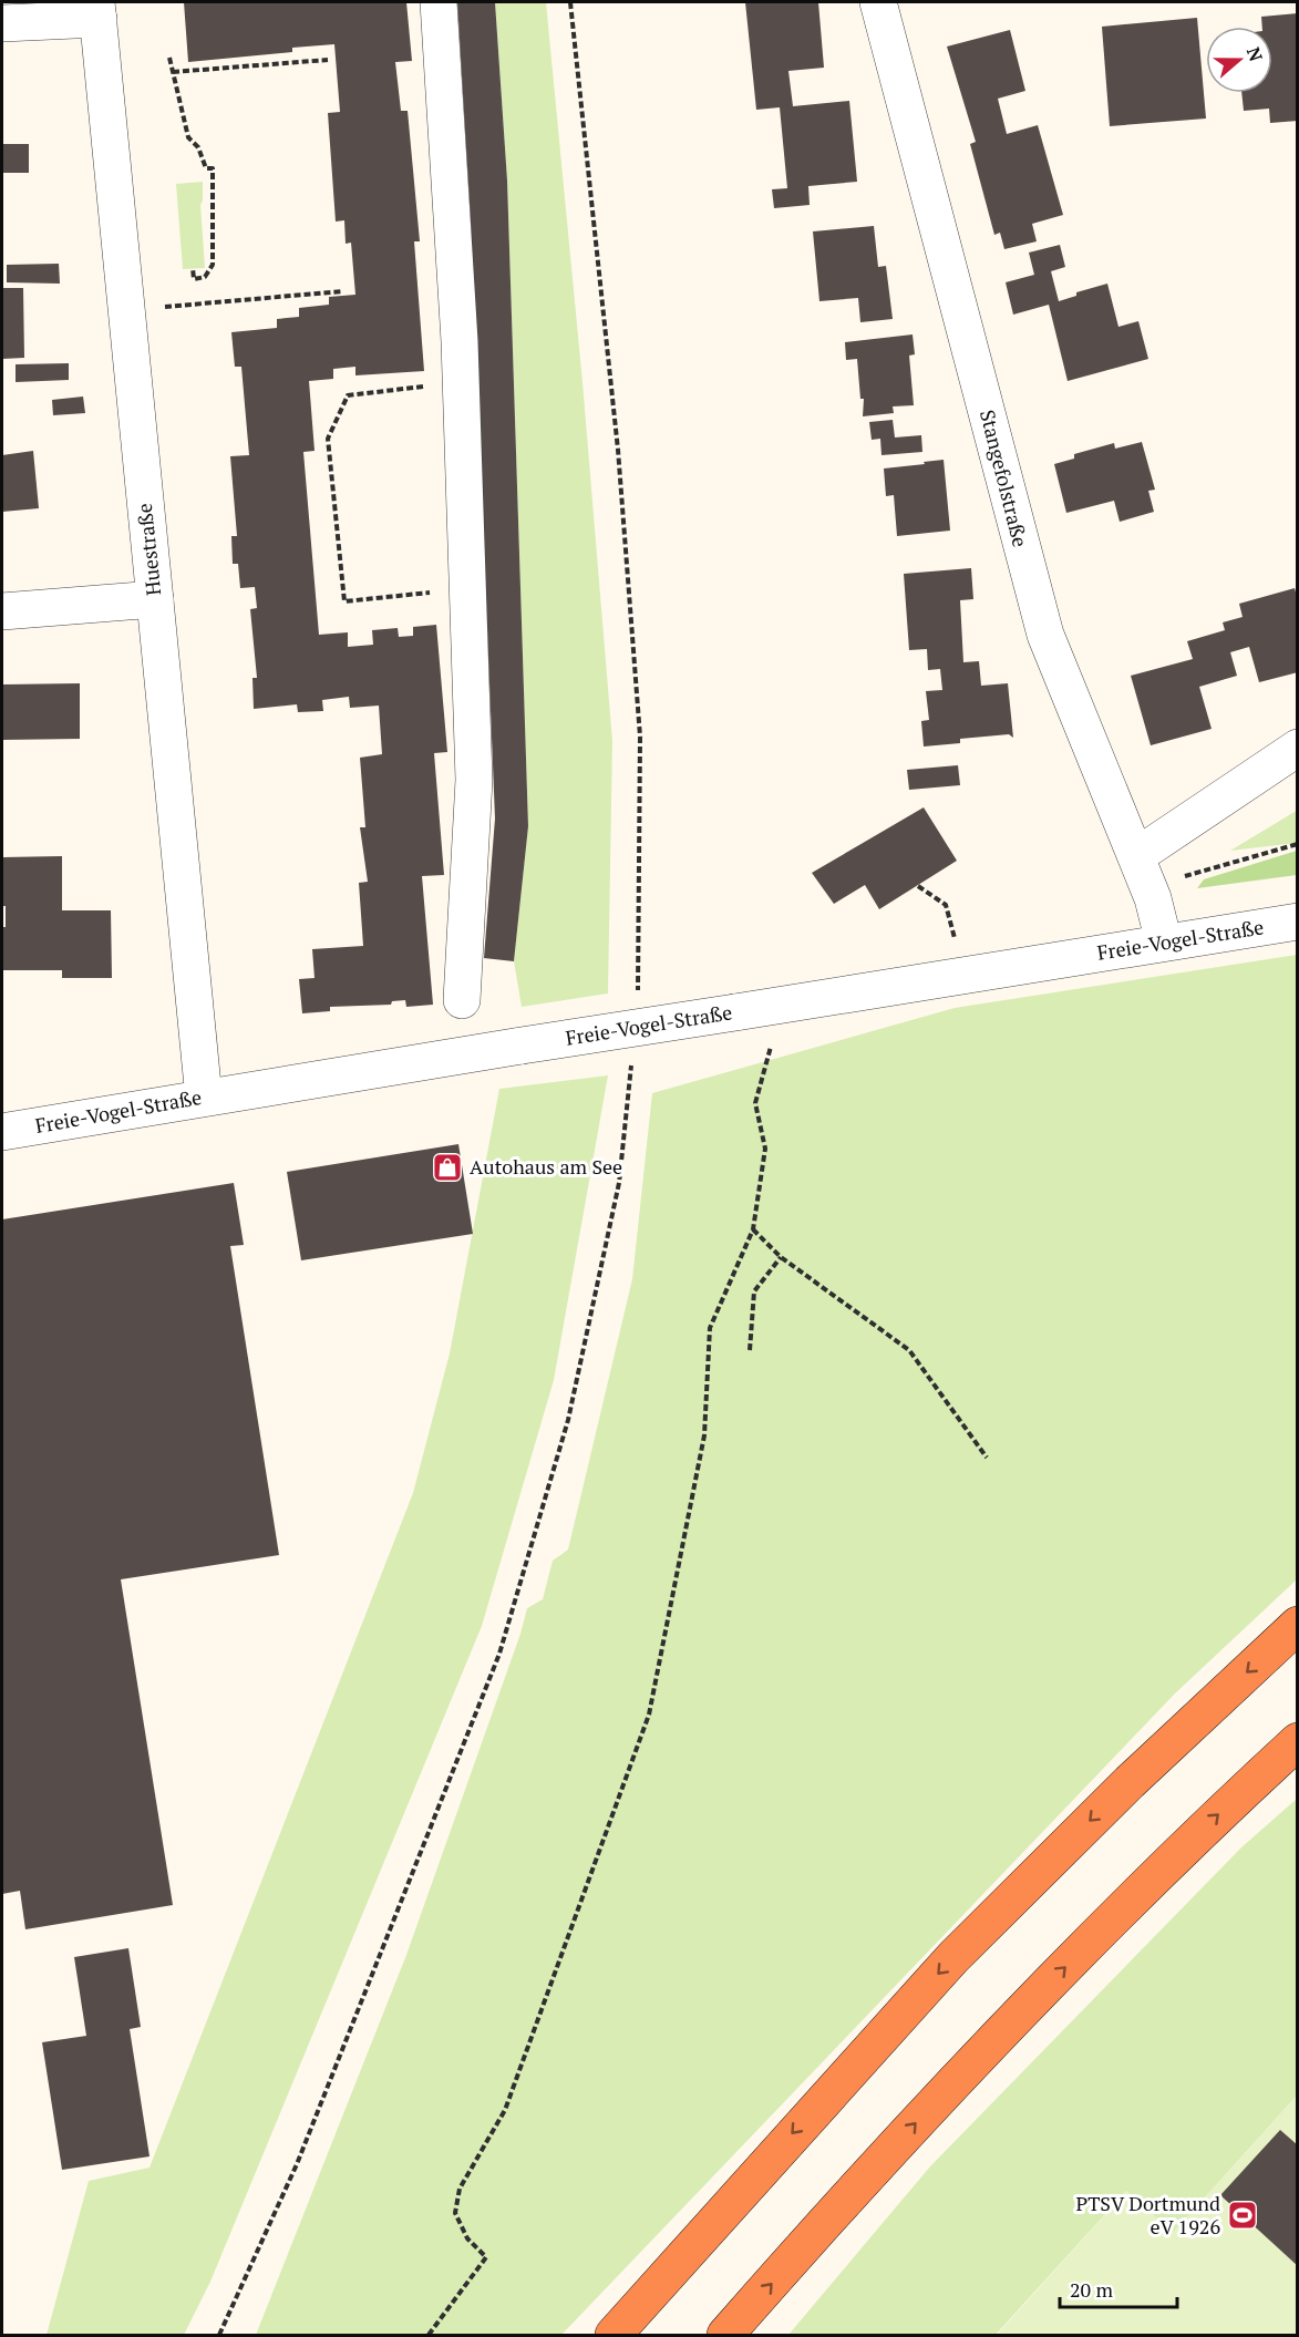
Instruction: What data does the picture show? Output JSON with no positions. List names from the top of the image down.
{
  "streets": {
    "street": ["Stangefolstraße", "Huestraße", "Freie-Vogel-Straße"]
  },
  "crossings": [
    ["Stangefolstraße", "Freie-Vogel-Straße"],
    ["Huestraße", "Freie-Vogel-Straße"]
  ],
  "places": {
    "shop": ["Autohaus am See"],
    "sports": ["PTSV Dortmund eV 1926"]
  },
  "scale_bar": "20 m",
  "north": "right"
}
